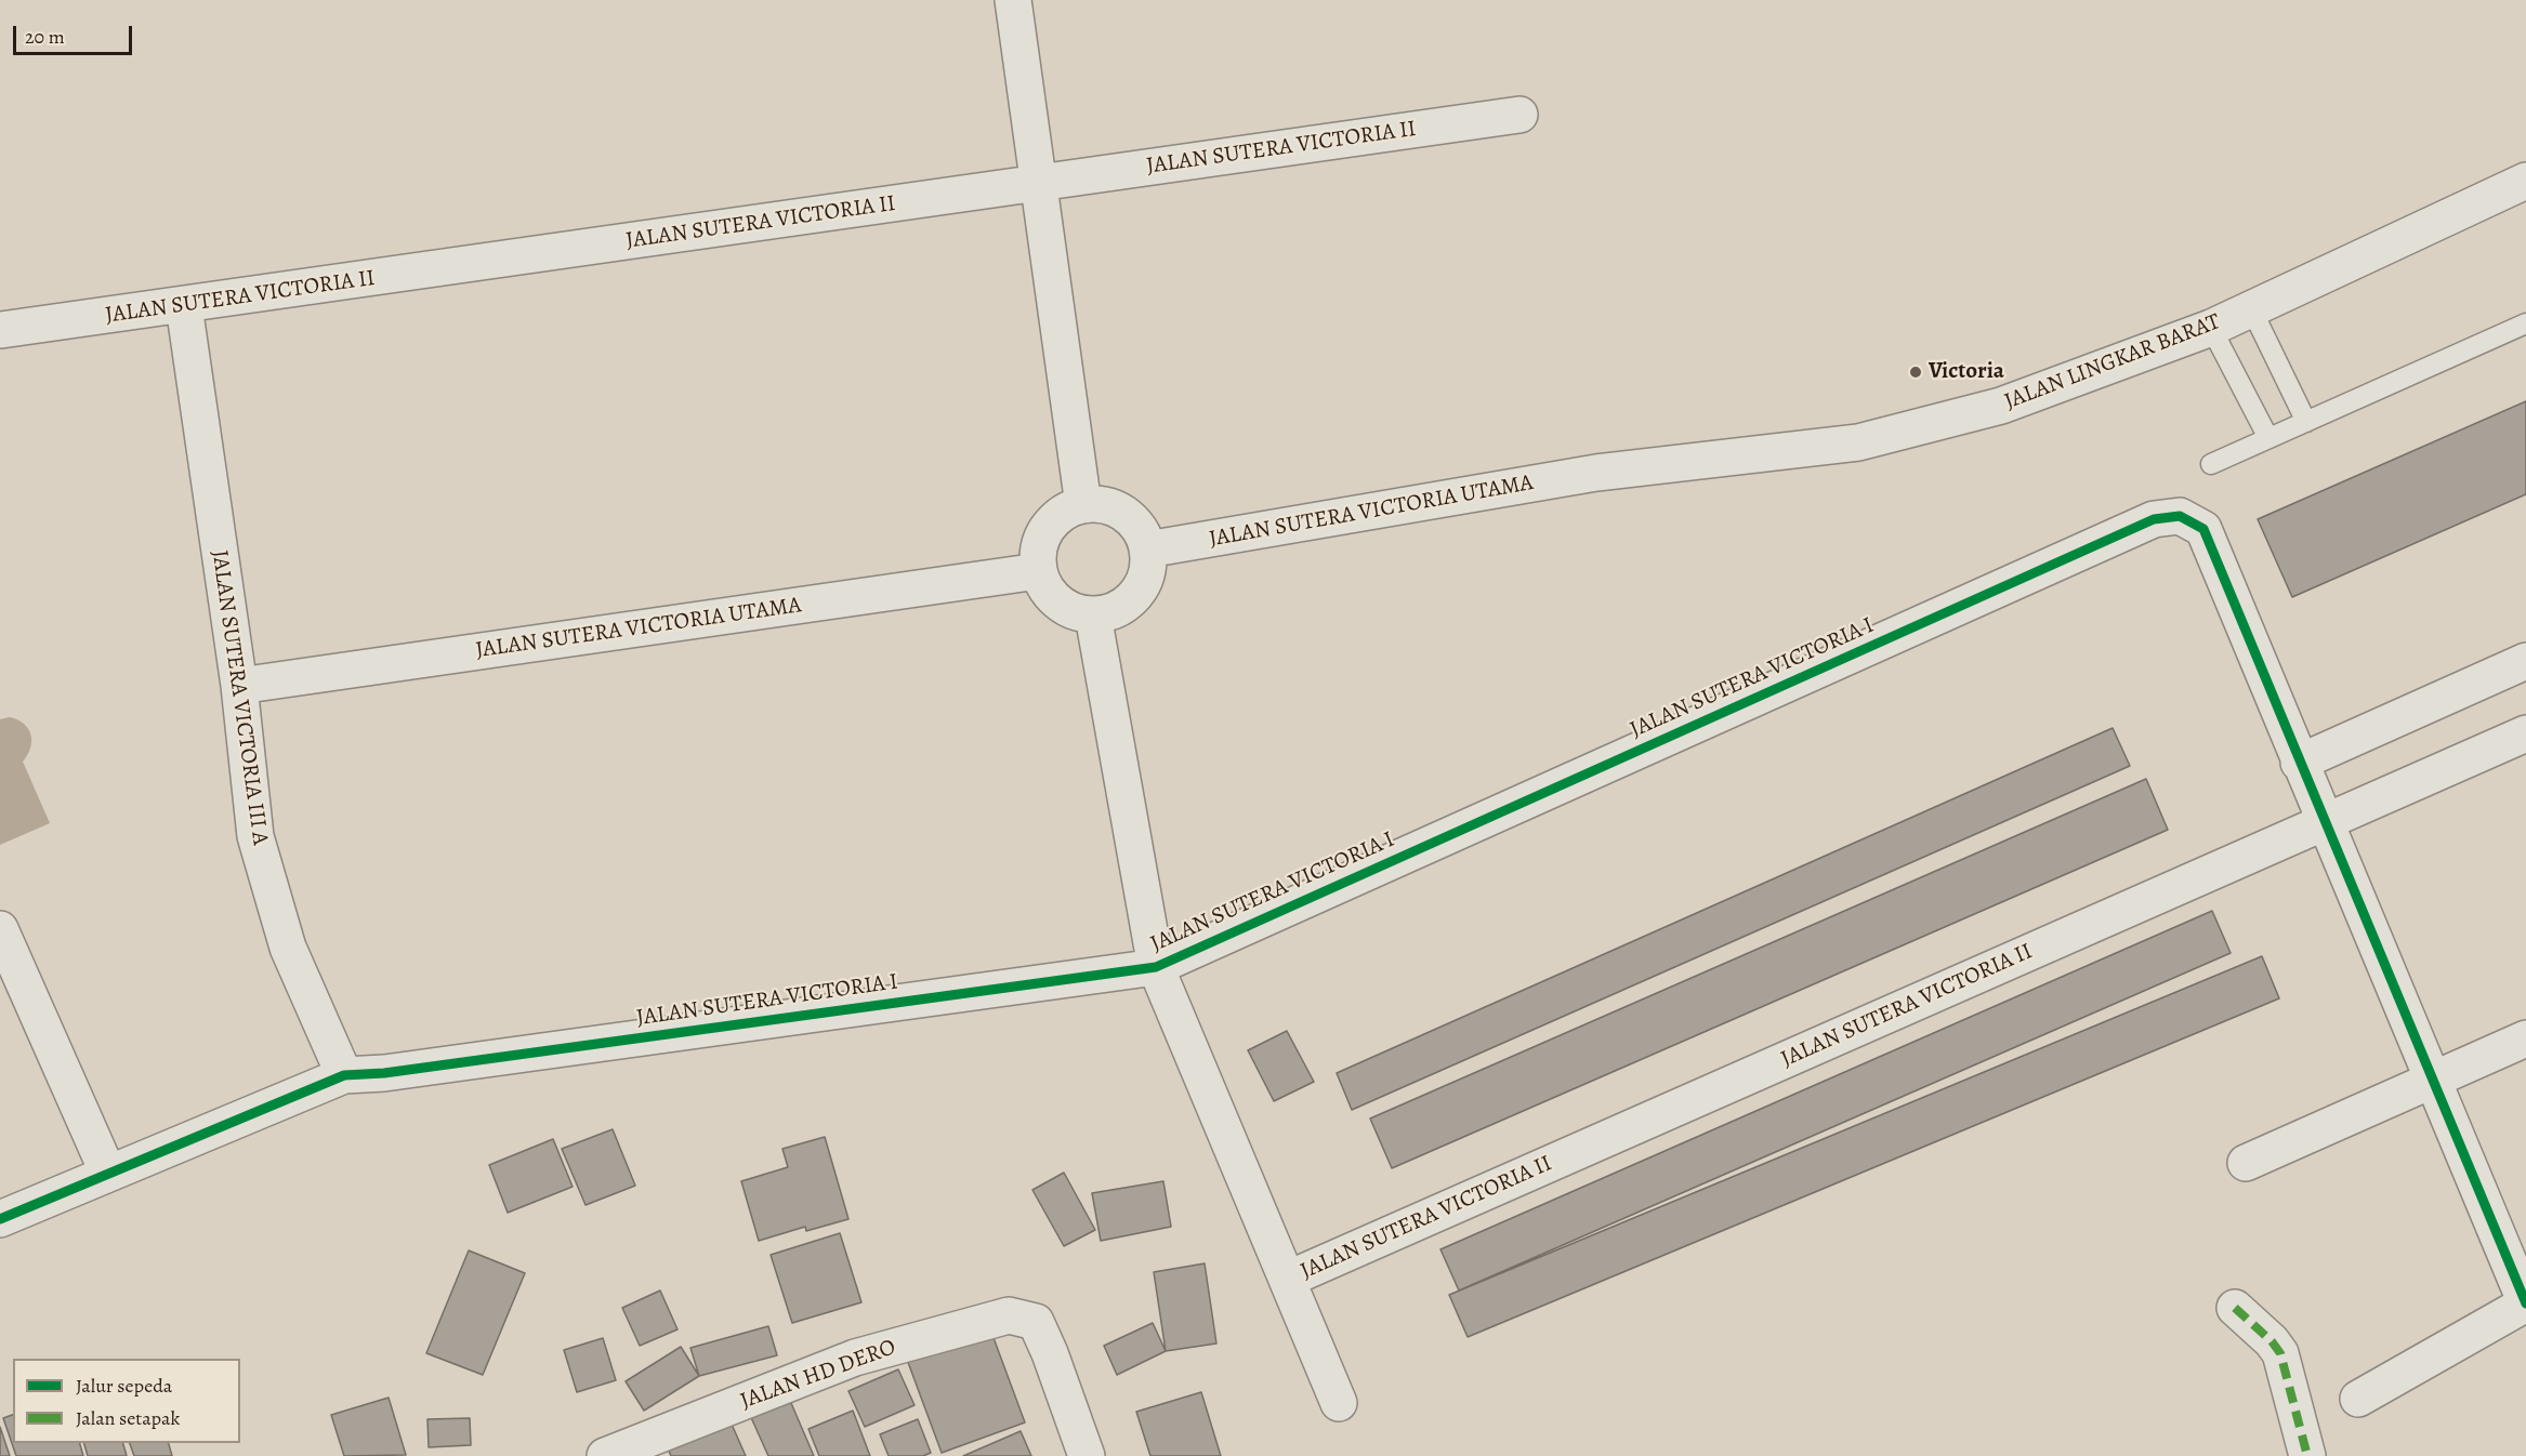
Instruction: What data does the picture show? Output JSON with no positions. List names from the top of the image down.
{
  "streets": {
    "street": [
      "JALAN SUTERA VICTORIA II",
      "JALAN LINGKAR BARAT",
      "JALAN SUTERA VICTORIA UTAMA",
      "JALAN SUTERA VICTORIA I",
      "JALAN SUTERA VICTORIA III A",
      "JALAN HD DERO"
    ]
  },
  "crossings": [
    ["JALAN SUTERA VICTORIA II", "JALAN SUTERA VICTORIA III A"],
    ["JALAN LINGKAR BARAT", "JALAN SUTERA VICTORIA UTAMA"],
    ["JALAN SUTERA VICTORIA UTAMA", "JALAN SUTERA VICTORIA III A"],
    ["JALAN SUTERA VICTORIA I", "JALAN SUTERA VICTORIA III A"]
  ],
  "places": ["Victoria"],
  "legend": ["Jalur sepeda", "Jalan setapak"],
  "scale_bar": "20 m"
}
